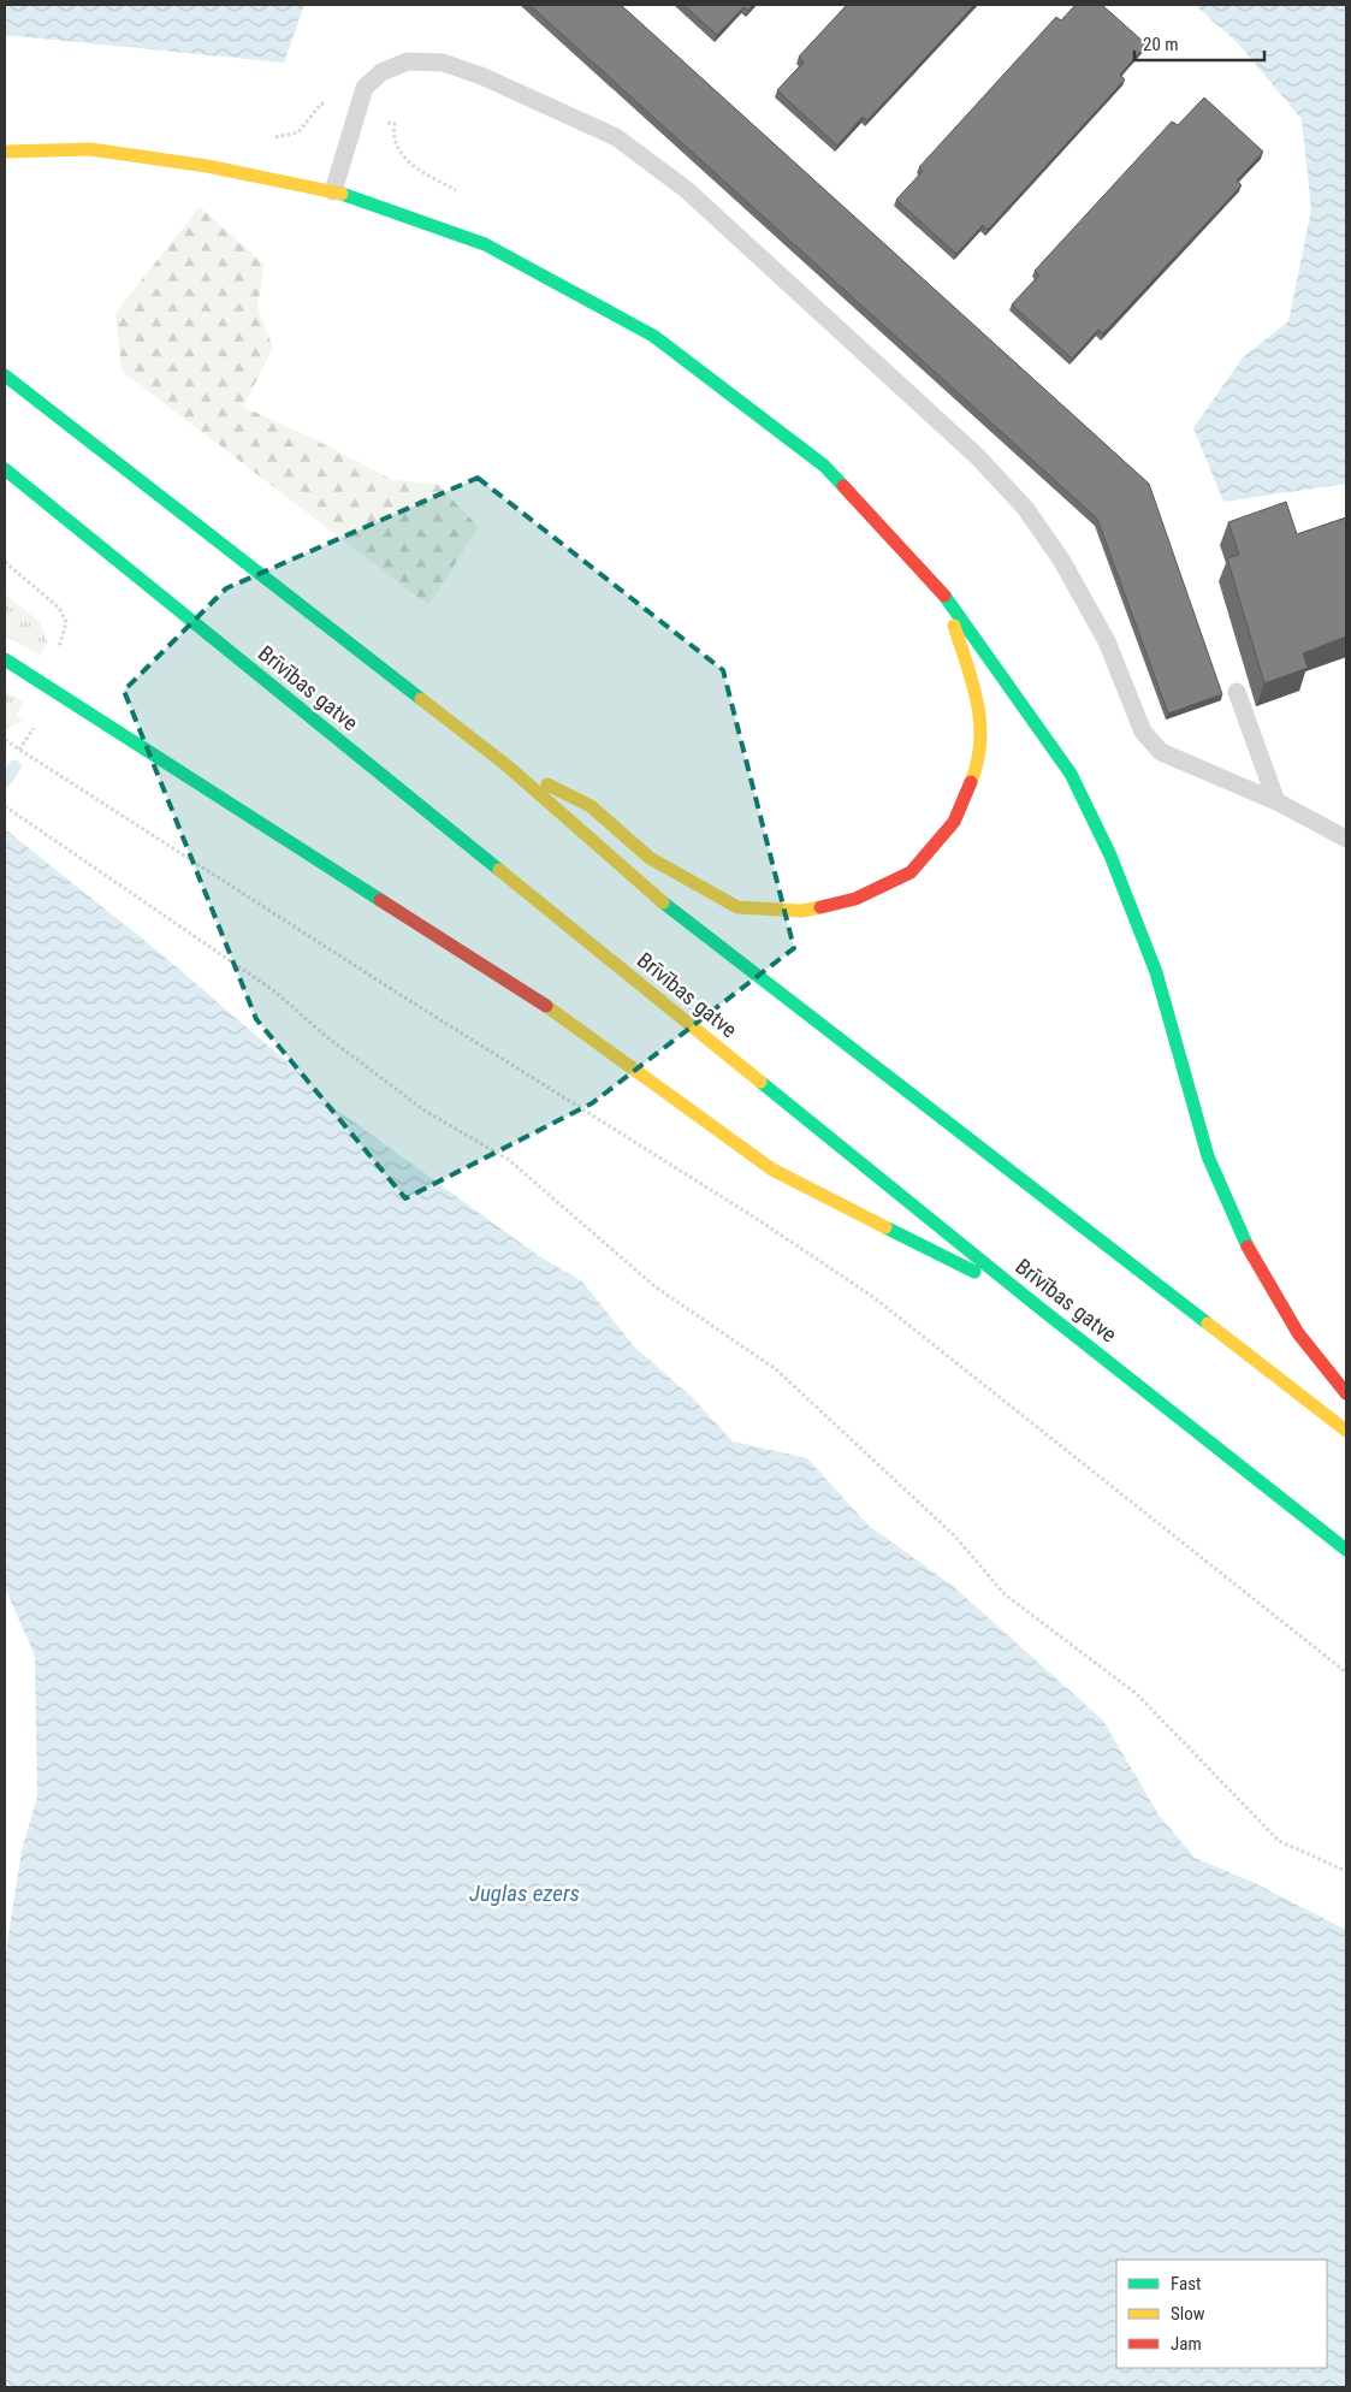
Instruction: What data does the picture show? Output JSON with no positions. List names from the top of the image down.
{
  "streets": {
    "main road": ["Brīvības gatve"]
  },
  "water": ["Juglas ezers"],
  "legend": ["Fast", "Slow", "Jam"],
  "scale_bar": "20 m"
}
